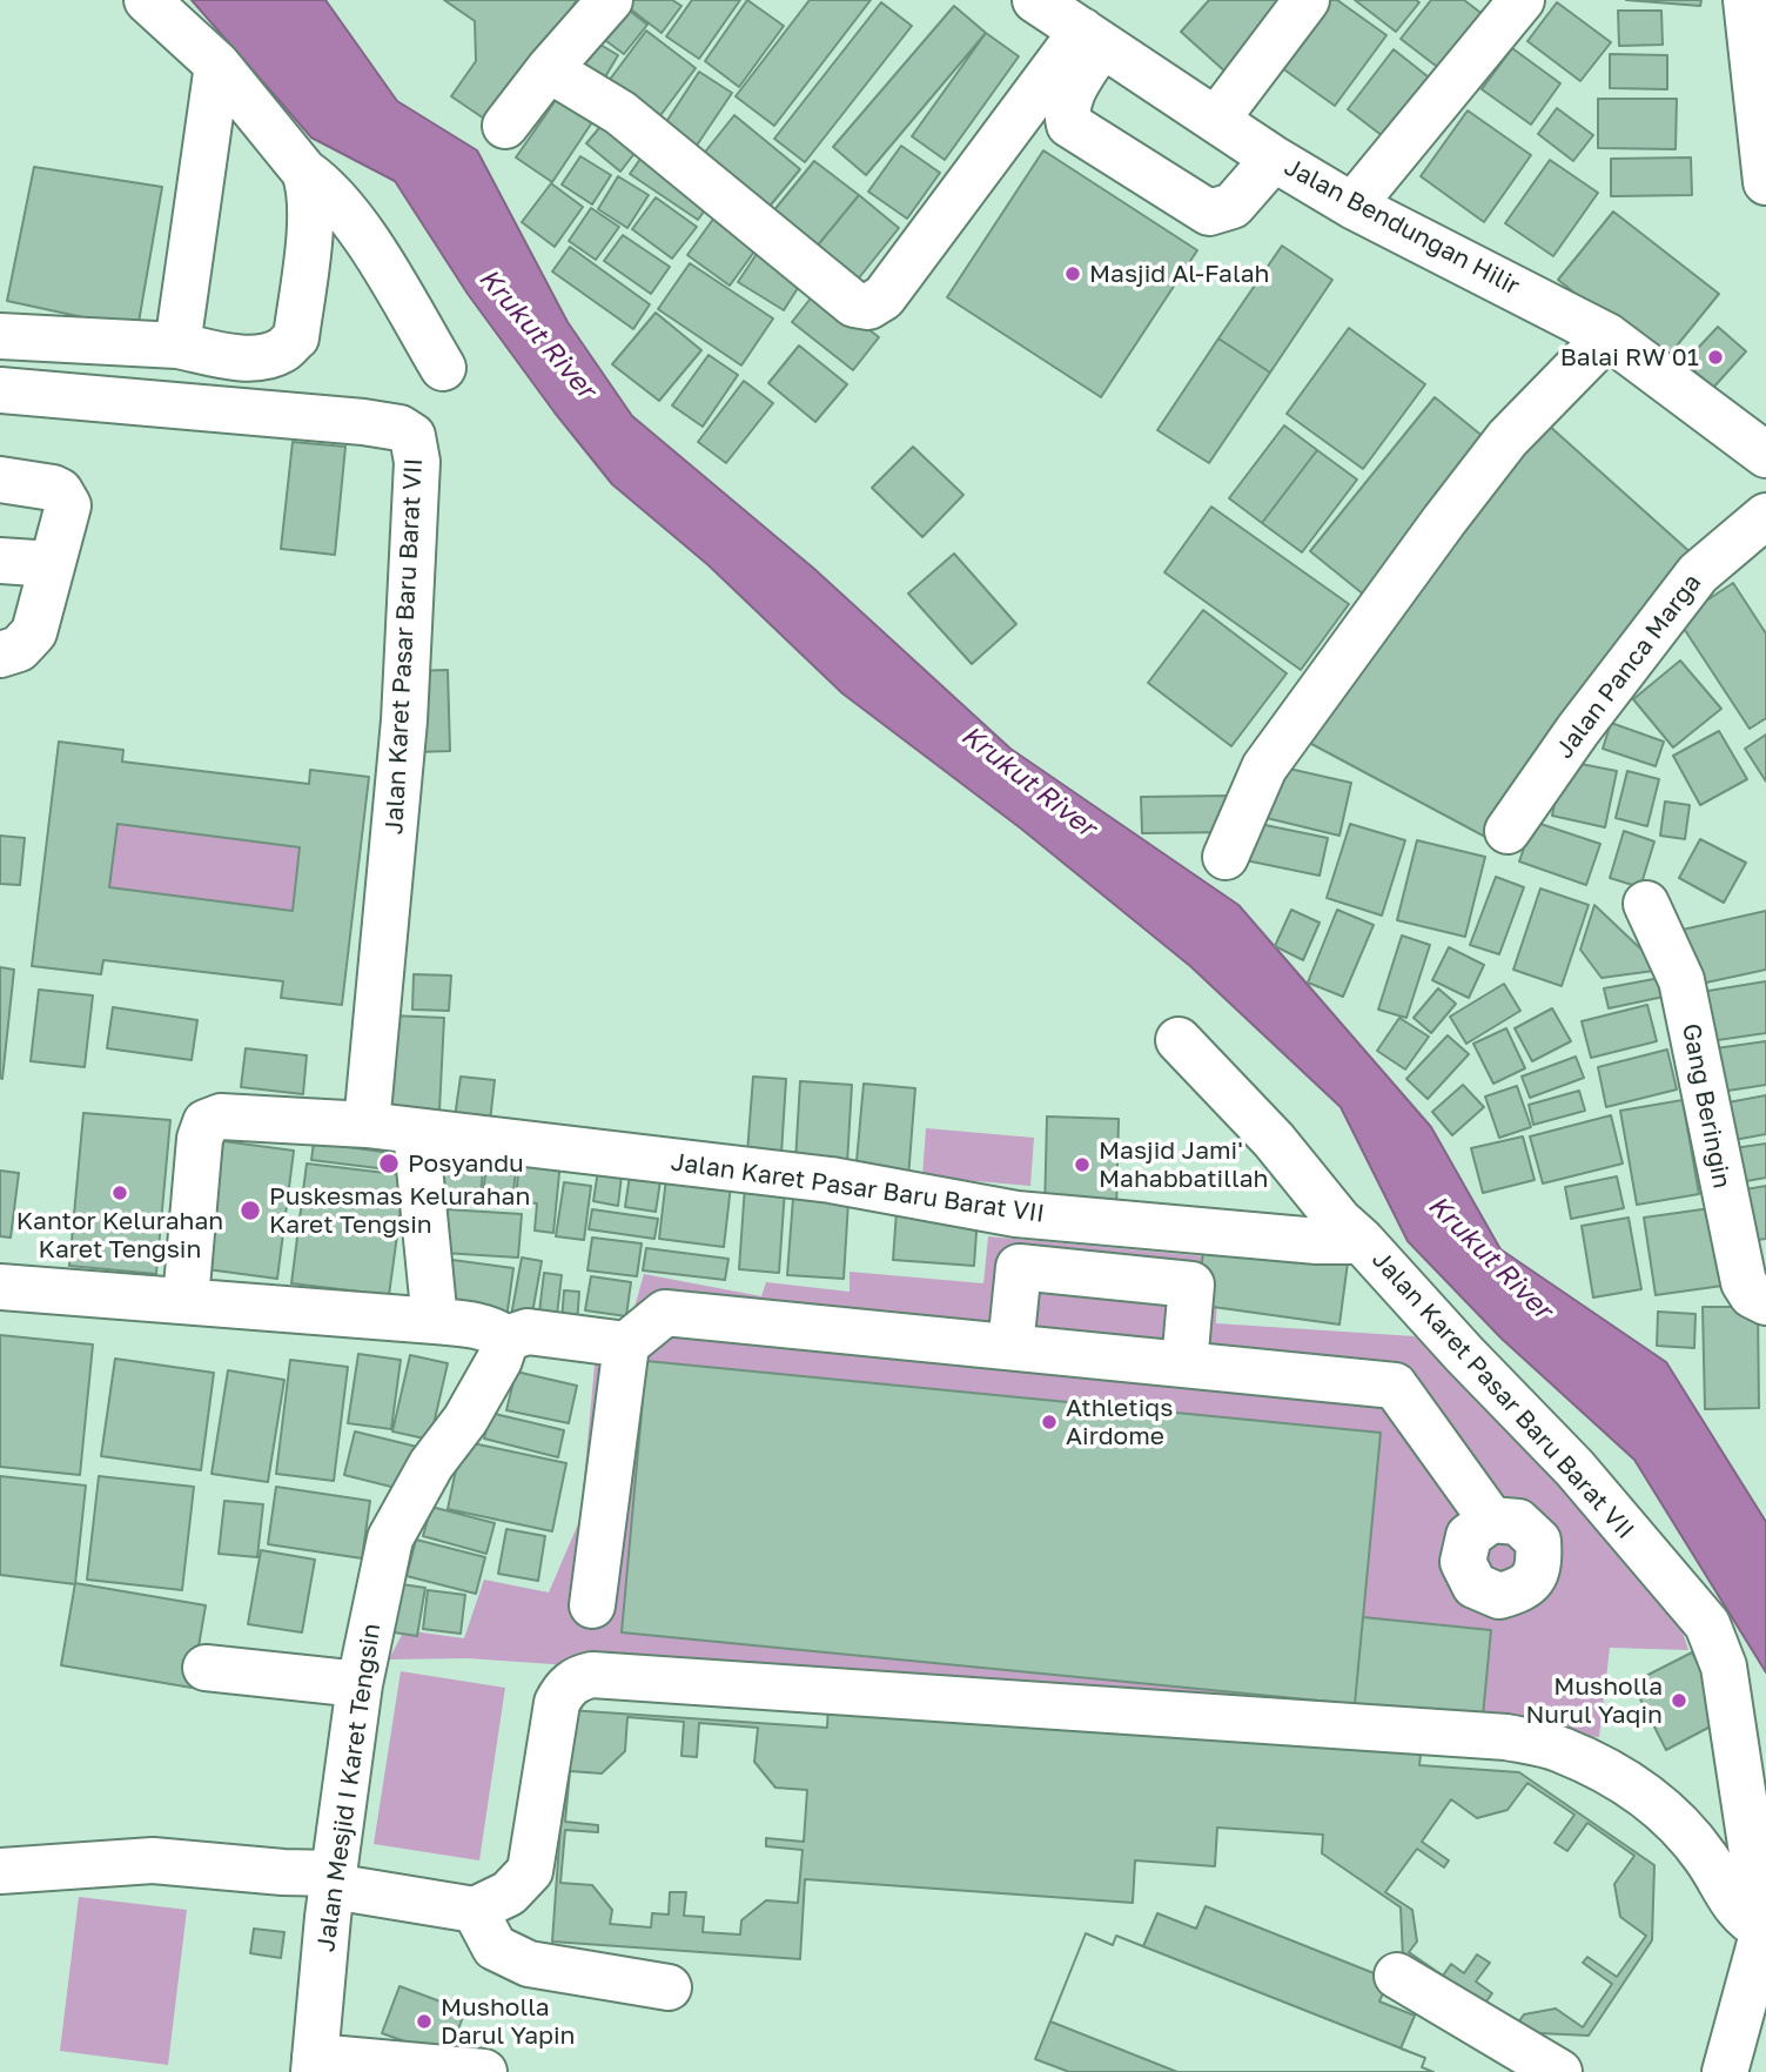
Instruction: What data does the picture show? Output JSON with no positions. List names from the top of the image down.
{
  "streets": {
    "street": [
      "Jalan Bendungan Hilir",
      "Jalan Karet Pasar Baru Barat VII",
      "Jalan Panca Marga",
      "Gang Beringin",
      "Jalan Mesjid I Karet Tengsin"
    ]
  },
  "water": ["Krukut River"],
  "places": [
    "Masjid Al-Falah",
    "Balai RW 01",
    "Posyandu",
    "Masjid Jami' Mahabbatillah",
    "Kantor Kelurahan Karet Tengsin",
    "Puskesmas Kelurahan Karet Tengsin",
    "Athletiqs Airdome",
    "Musholla Nurul Yaqin",
    "Musholla Darul Yapin"
  ]
}
